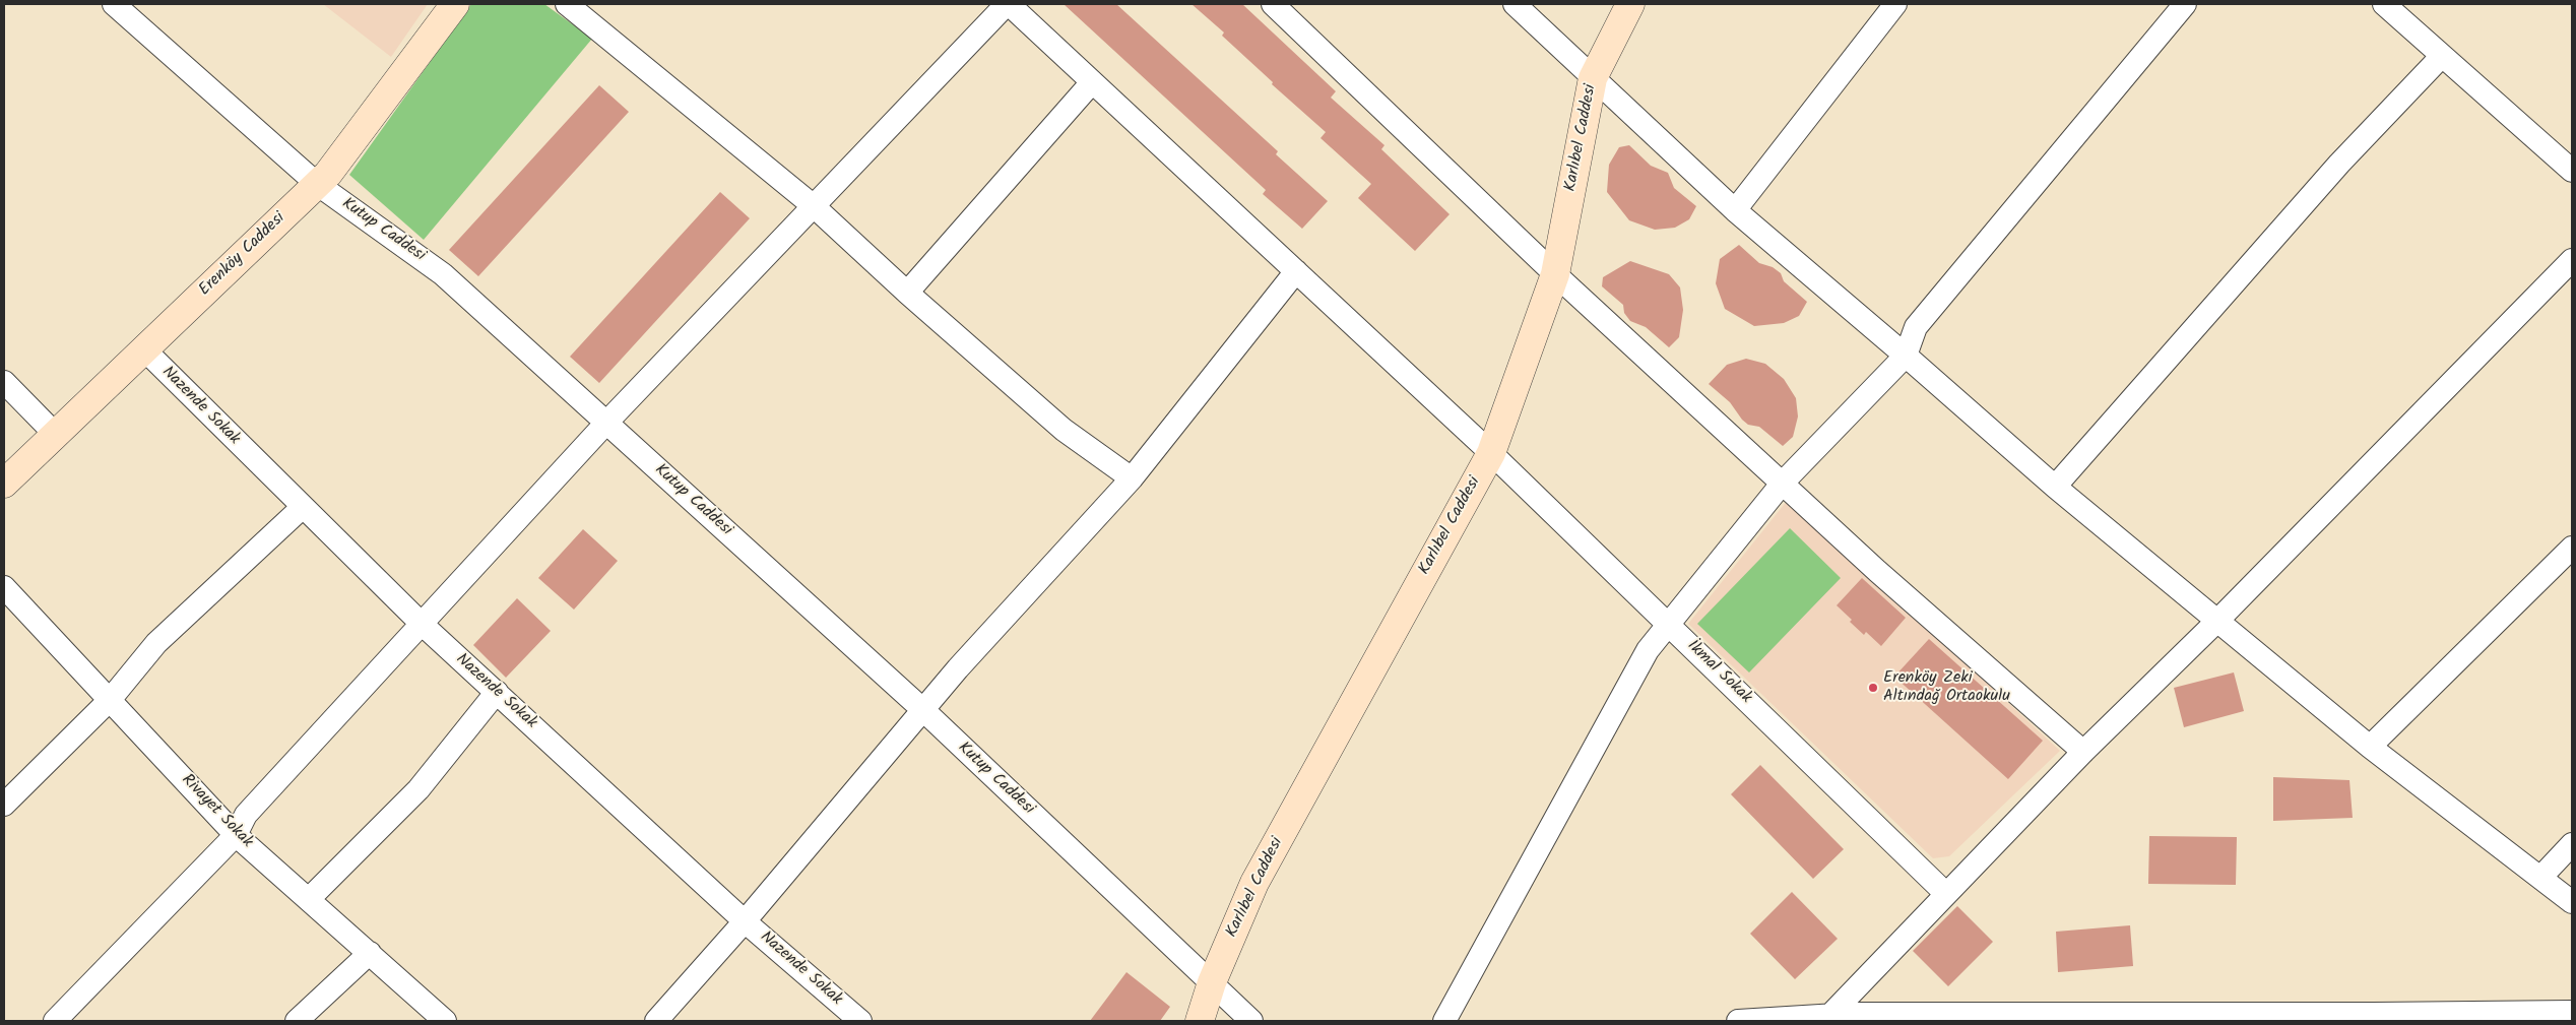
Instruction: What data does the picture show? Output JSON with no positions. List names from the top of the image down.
{
  "streets": {
    "street": [
      "Karlıbel Caddesi",
      "Kutup Caddesi",
      "Erenköy Caddesi",
      "Nazende Sokak",
      "İkmal Sokak",
      "Rivayet Sokak"
    ]
  },
  "crossings": [
    ["Karlıbel Caddesi", "Kutup Caddesi"],
    ["Karlıbel Caddesi", "İkmal Sokak"],
    ["Kutup Caddesi", "Erenköy Caddesi"],
    ["Erenköy Caddesi", "Nazende Sokak"]
  ],
  "places": ["Erenköy Zeki Altındağ Ortaokulu"]
}
